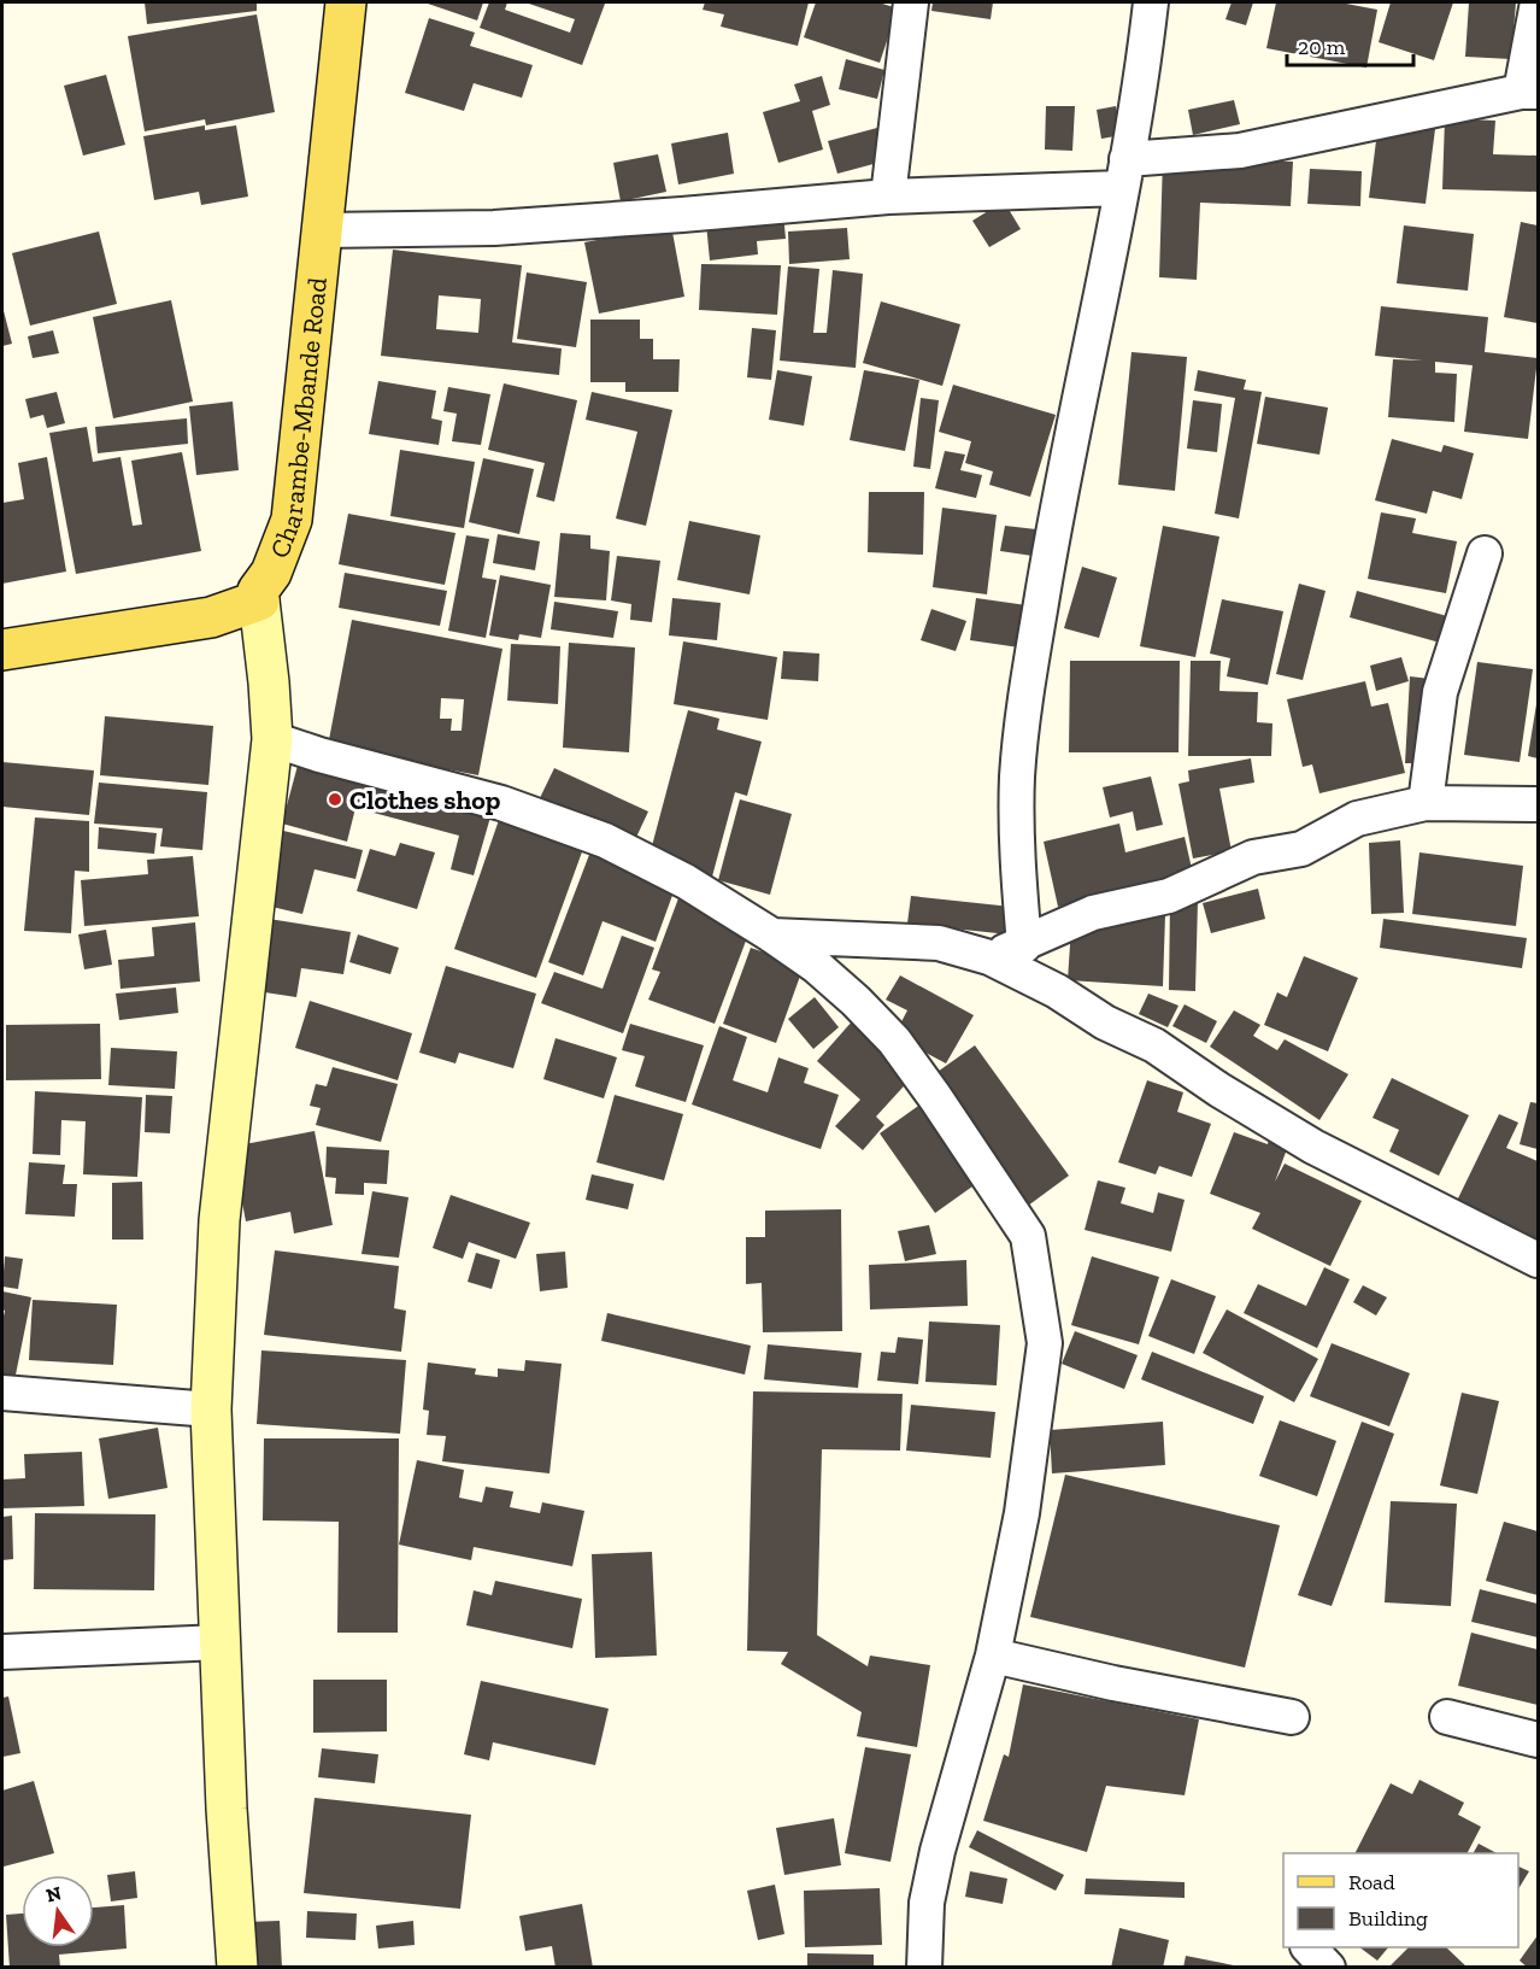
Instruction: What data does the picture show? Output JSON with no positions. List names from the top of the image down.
{
  "streets": {
    "main road": ["Charambe-Mbande Road"]
  },
  "places": ["Clothes shop"],
  "legend": ["Road", "Building"],
  "scale_bar": "20 m",
  "north": "top"
}
